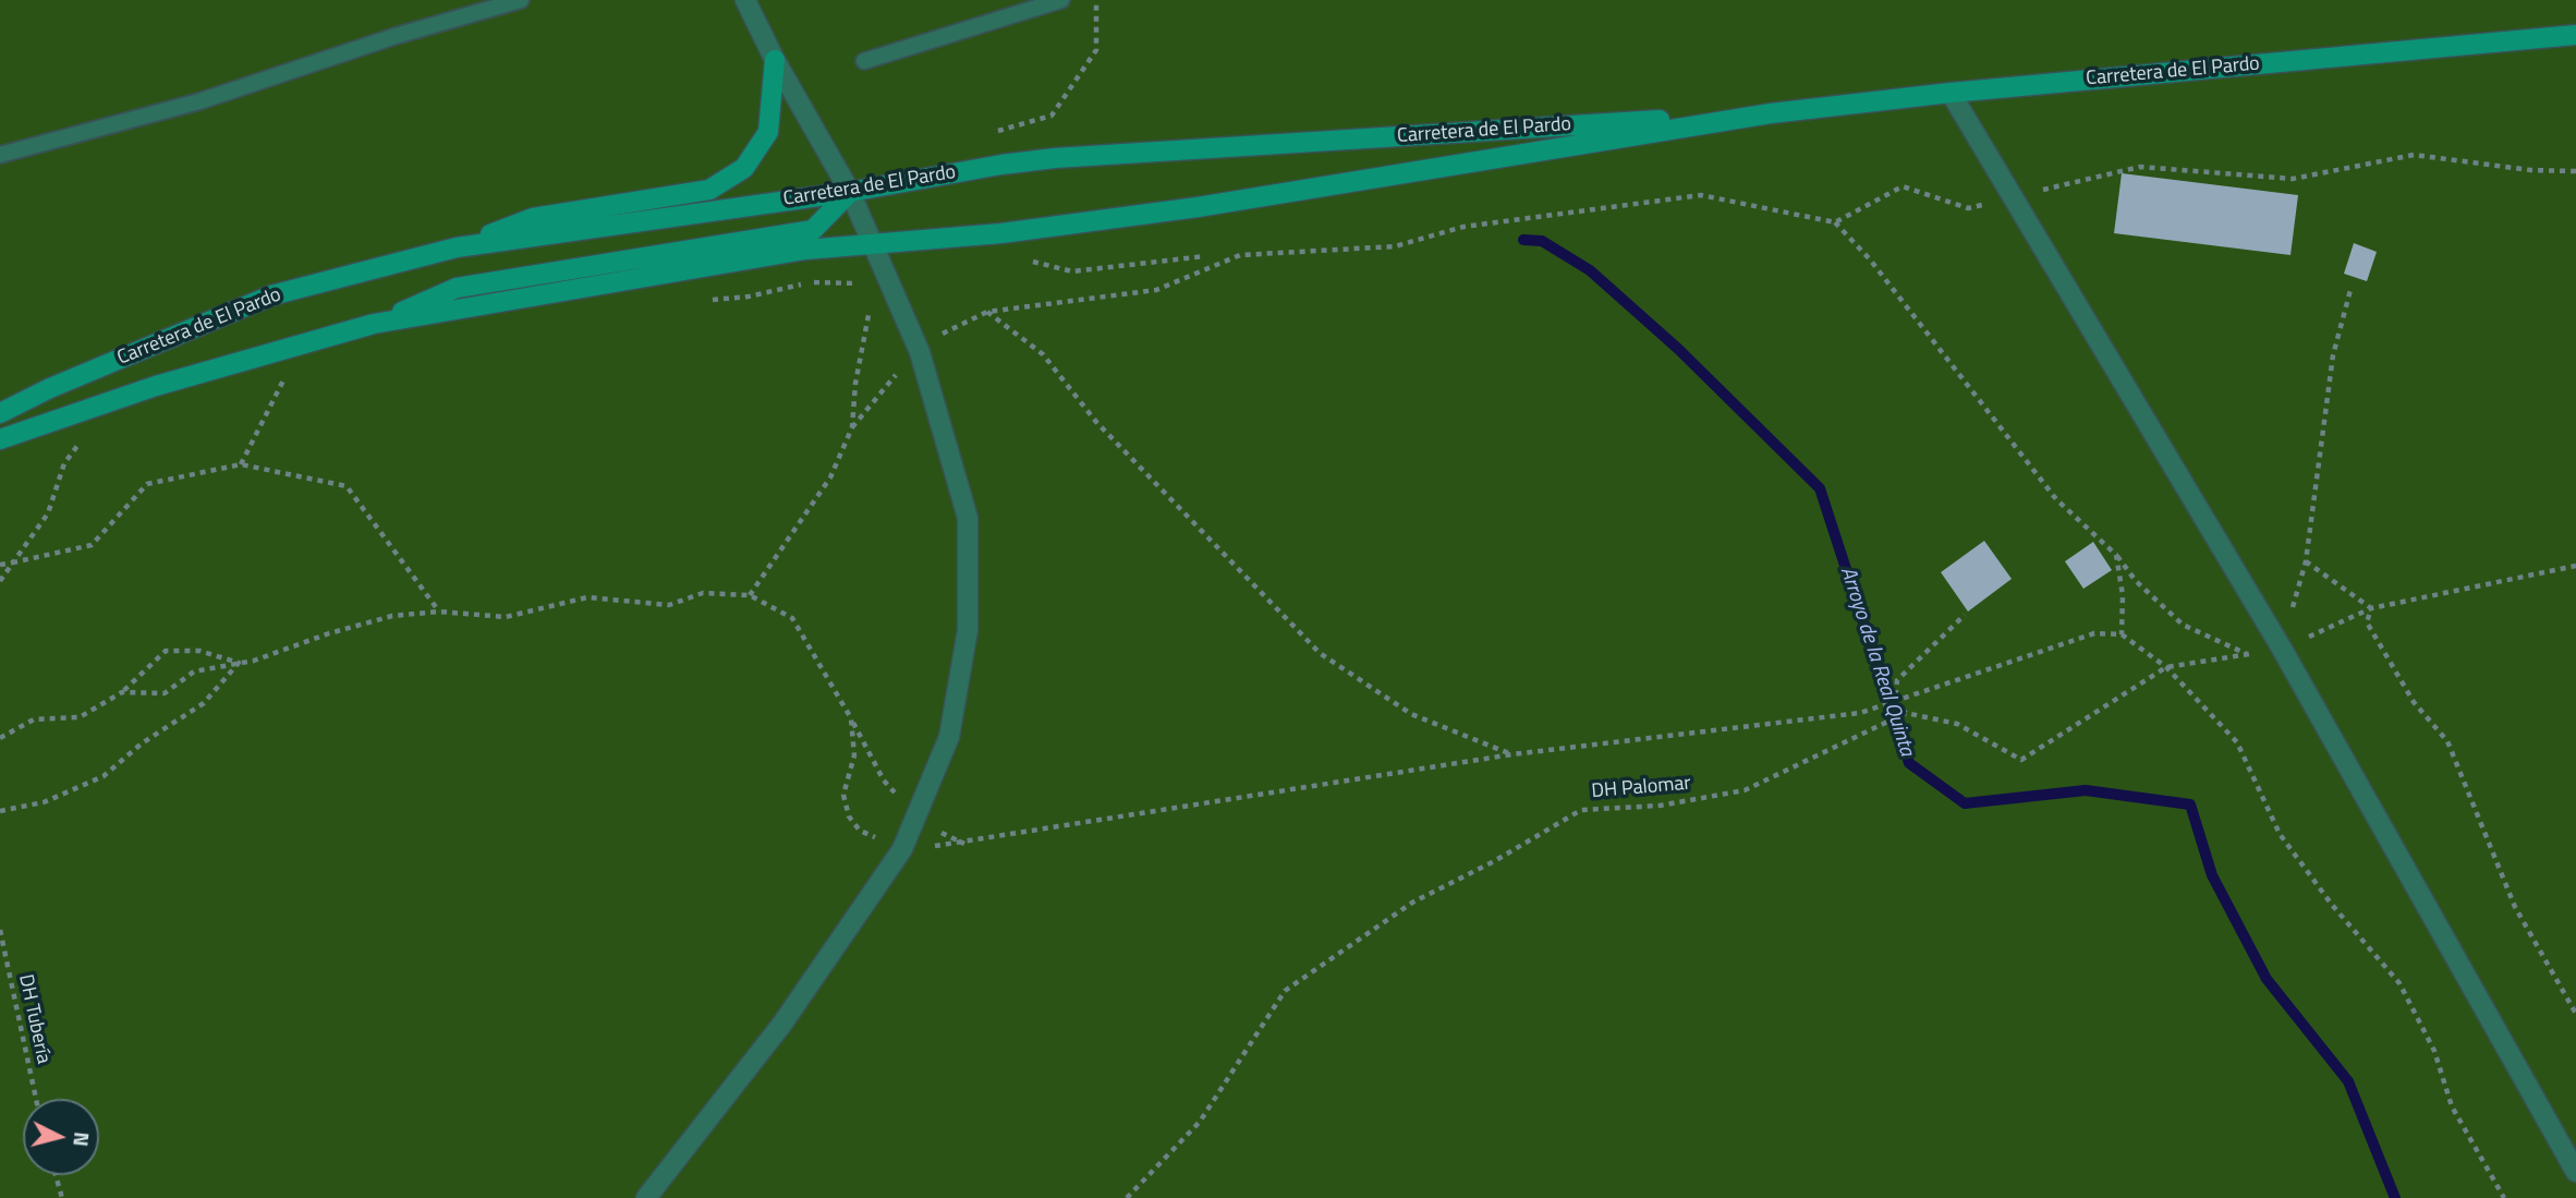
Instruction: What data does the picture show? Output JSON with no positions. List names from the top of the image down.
{
  "streets": {
    "street": ["Carretera de El Pardo"],
    "path": ["DH Palomar", "DH Tubería"]
  },
  "water": ["Arroyo de la Real Quinta"],
  "north": "right"
}
